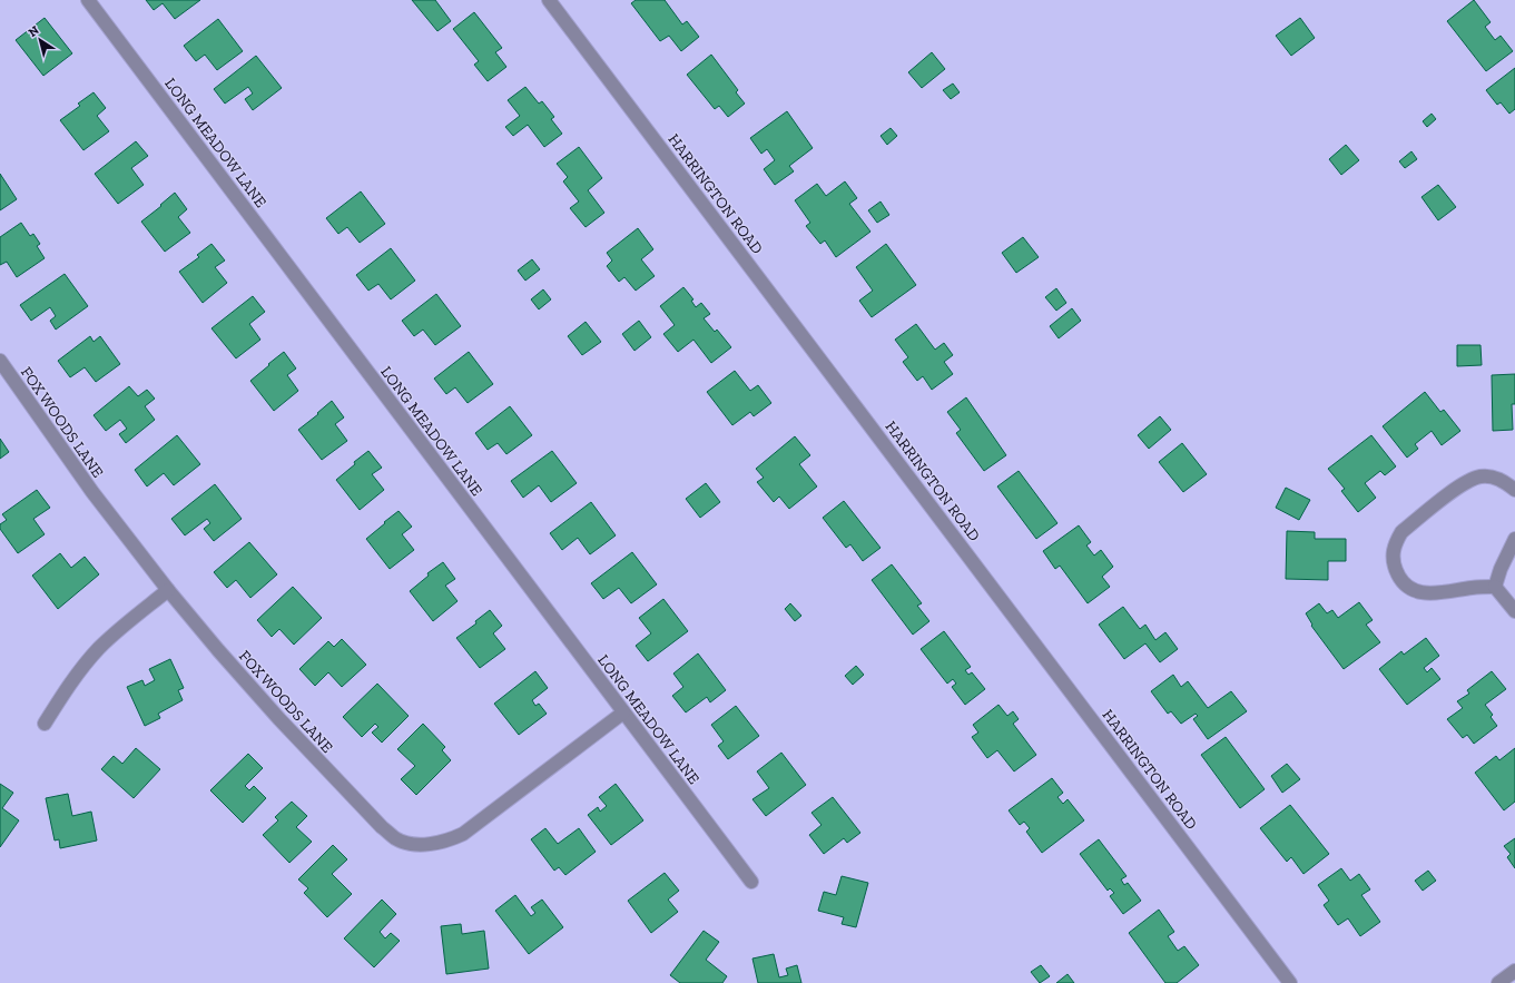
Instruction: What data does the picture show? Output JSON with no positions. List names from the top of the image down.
{
  "streets": {
    "street": ["LONG MEADOW LANE", "HARRINGTON ROAD", "FOX WOODS LANE"]
  },
  "crossings": [
    ["LONG MEADOW LANE", "FOX WOODS LANE"]
  ],
  "north": "top left"
}
